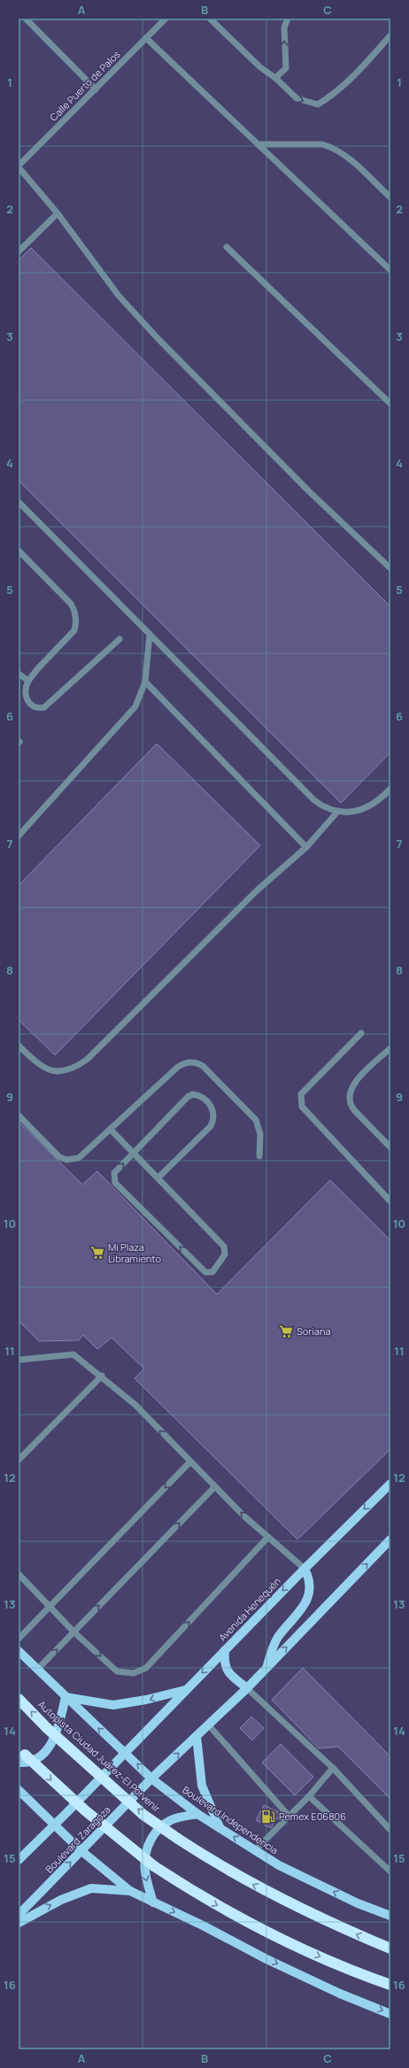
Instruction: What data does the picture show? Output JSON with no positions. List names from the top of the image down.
{
  "streets": {
    "highway": ["Autopista Ciudad Juárez-El Porvenir"],
    "main road": ["Avenida Henequén", "Boulevard Independencia", "Boulevard Zaragoza"],
    "street": ["Calle Puerto de Palos"]
  },
  "crossings": [
    ["Avenida Henequén", "Boulevard Independencia"],
    ["Boulevard Independencia", "Boulevard Zaragoza"]
  ],
  "one_way": ["Boulevard Independencia"],
  "places": {
    "supermarket": ["Mi Plaza Libramiento", "Soriana"],
    "fuel station": ["Pemex E06806"]
  },
  "grid": {
    "columns": ["A", "B", "C"],
    "rows": [
      "1",
      "2",
      "3",
      "4",
      "5",
      "6",
      "7",
      "8",
      "9",
      "10",
      "11",
      "12",
      "13",
      "14",
      "15",
      "16"
    ]
  }
}
